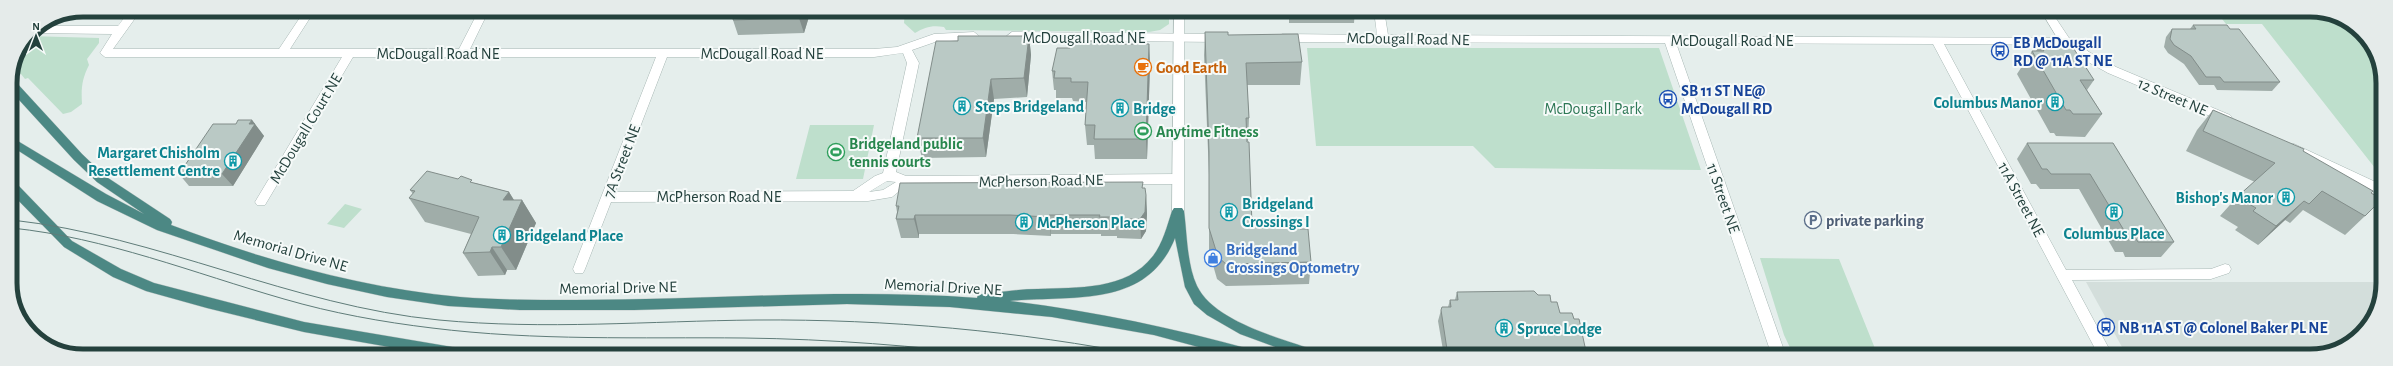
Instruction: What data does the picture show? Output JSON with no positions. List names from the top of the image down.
{
  "streets": {
    "highway": ["Memorial Drive NE"],
    "street": [
      "McDougall Road NE",
      "12 Street NE",
      "McDougall Court NE",
      "7A Street NE",
      "McPherson Road NE",
      "11 Street NE",
      "11A Street NE"
    ]
  },
  "crossings": [
    ["McDougall Road NE", "12 Street NE"],
    ["McDougall Road NE", "McDougall Court NE"],
    ["McDougall Road NE", "7A Street NE"],
    ["McDougall Road NE", "11 Street NE"],
    ["McDougall Road NE", "11A Street NE"],
    ["7A Street NE", "McPherson Road NE"]
  ],
  "parks": ["McDougall Park"],
  "places": {
    "bus stop": ["EB McDougall RD @ 11A ST NE", "SB 11 ST NE@ McDougall RD", "NB 11A ST @ Colonel Baker PL NE"],
    "cafe": ["Good Earth"],
    "building": [
      "Columbus Manor",
      "Steps Bridgeland",
      "Bridge",
      "Margaret Chisholm Resettlement Centre",
      "Bishop's Manor",
      "Bridgeland Crossings I",
      "Columbus Place",
      "McPherson Place",
      "Bridgeland Place",
      "Spruce Lodge"
    ],
    "sports": ["Anytime Fitness", "Bridgeland public tennis courts"],
    "parking": ["private parking"],
    "shop": ["Bridgeland Crossings Optometry"]
  },
  "north": "top"
}
